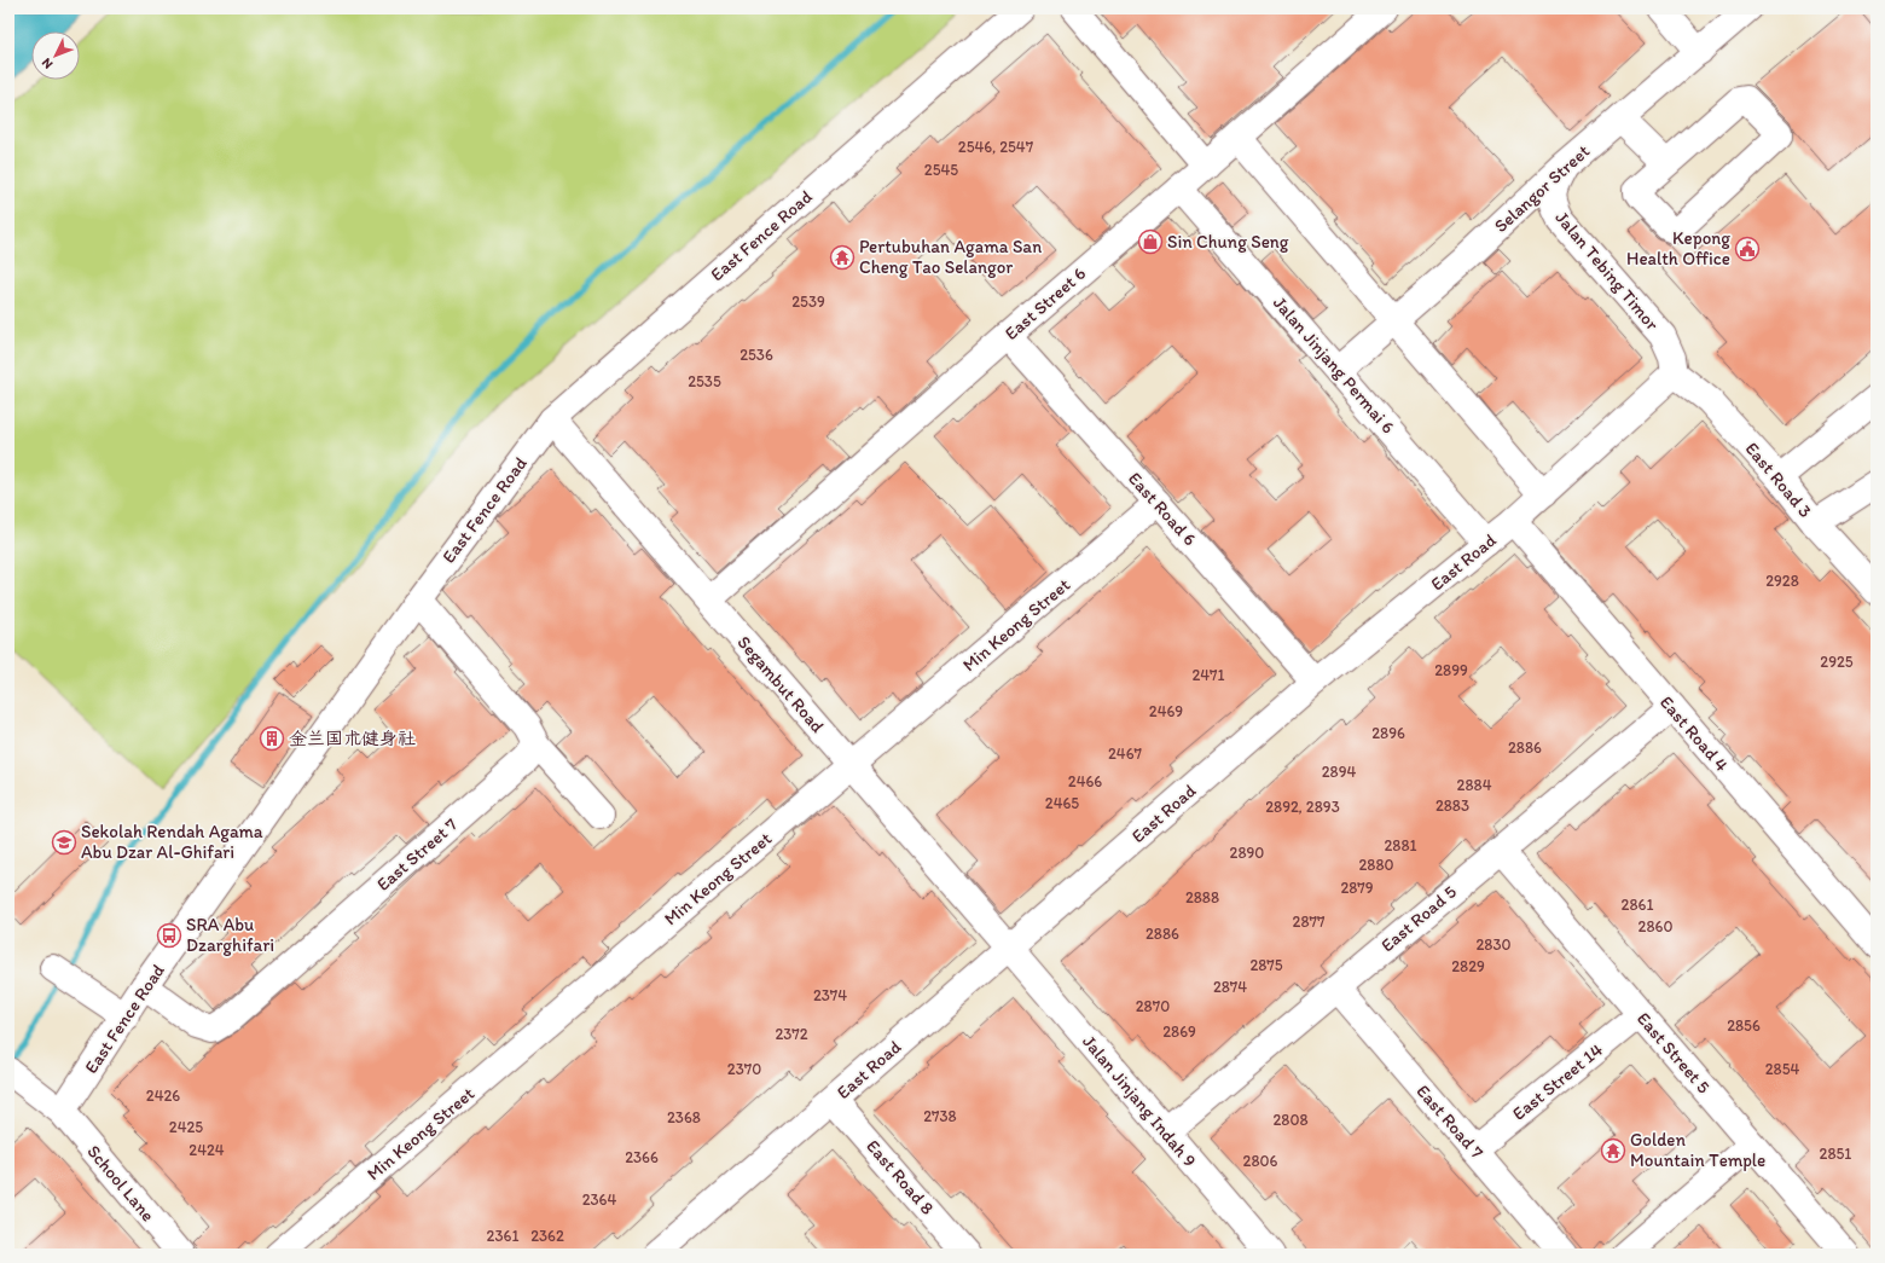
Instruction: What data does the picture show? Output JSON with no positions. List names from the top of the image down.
{
  "streets": {
    "street": [
      "Selangor Street",
      "East Fence Road",
      "Jalan Tebing Timor",
      "East Street 6",
      "Jalan Jinjang Permai 6",
      "East Road 3",
      "East Road 6",
      "East Road",
      "Min Keong Street",
      "Segambut Road",
      "East Road 4",
      "East Street 7",
      "East Road 5",
      "East Street 5",
      "East Street 14",
      "Jalan Jinjang Indah 9",
      "East Road 7",
      "East Road 8",
      "School Lane"
    ]
  },
  "crossings": [
    ["Selangor Street", "Jalan Tebing Timor"],
    ["Selangor Street", "Jalan Jinjang Permai 6"],
    ["East Fence Road", "Segambut Road"],
    ["East Fence Road", "East Street 7"],
    ["East Fence Road", "School Lane"],
    ["Jalan Tebing Timor", "East Road 3"],
    ["Jalan Tebing Timor", "East Road"],
    ["East Street 6", "Jalan Jinjang Permai 6"],
    ["East Street 6", "East Road 6"],
    ["East Street 6", "Segambut Road"],
    ["Jalan Jinjang Permai 6", "East Road"],
    ["East Road 3", "East Road"],
    ["East Road 6", "East Road"],
    ["East Road 6", "Min Keong Street"],
    ["East Road", "Segambut Road"],
    ["East Road", "East Road 4"],
    ["East Road", "Jalan Jinjang Indah 9"],
    ["East Road", "East Road 8"],
    ["Min Keong Street", "Segambut Road"],
    ["Segambut Road", "Jalan Jinjang Indah 9"],
    ["East Road 4", "East Road 5"],
    ["East Road 5", "East Street 5"],
    ["East Road 5", "Jalan Jinjang Indah 9"],
    ["East Road 5", "East Road 7"],
    ["East Street 5", "East Street 14"],
    ["East Street 14", "East Road 7"]
  ],
  "places": {
    "shop": ["Sin Chung Seng"],
    "public building": ["Kepong Health Office"],
    "temple": ["Pertubuhan Agama San Cheng Tao Selangor", "Golden Mountain Temple"],
    "building": ["金兰国术健身社"],
    "school or university": ["Sekolah Rendah Agama Abu Dzar Al-Ghifari"],
    "bus stop": ["SRA Abu Dzarghifari"]
  },
  "house_numbers": [
    "2546, 2547",
    "2545",
    "2539",
    "2536",
    "2535",
    "2928",
    "2925",
    "2899",
    "2471",
    "2469",
    "2896",
    "2886",
    "2467",
    "2894",
    "2466",
    "2884",
    "2465",
    "2883",
    "2892, 2893",
    "2881",
    "2890",
    "2880",
    "2879",
    "2888",
    "2861",
    "2877",
    "2860",
    "2886",
    "2830",
    "2875",
    "2829",
    "2874",
    "2374",
    "2870",
    "2856",
    "2869",
    "2372",
    "2370",
    "2854",
    "2426",
    "2738",
    "2368",
    "2808",
    "2425",
    "2424",
    "2851",
    "2366",
    "2806",
    "2364",
    "2361",
    "2362"
  ],
  "north": "bottom left"
}
